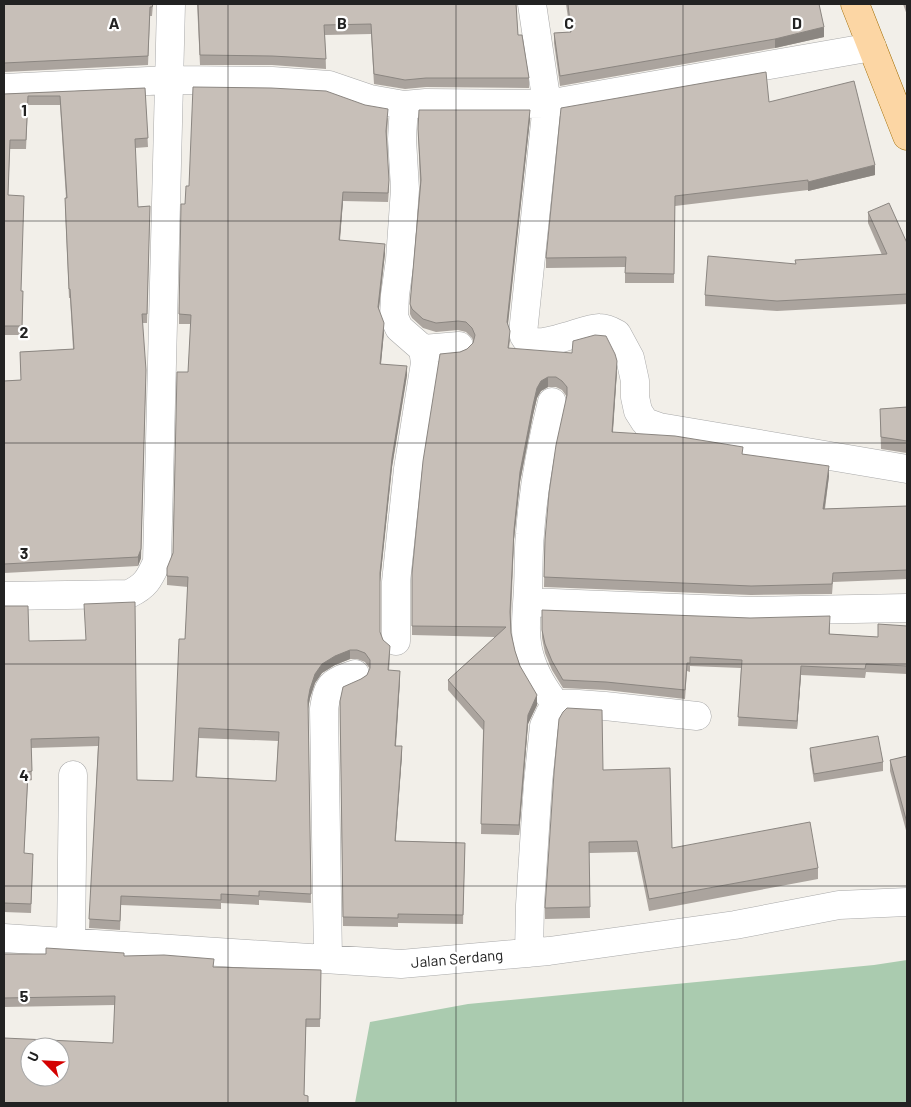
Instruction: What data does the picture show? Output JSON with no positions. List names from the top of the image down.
{
  "streets": {
    "street": ["Jalan Serdang"]
  },
  "north": "top left",
  "grid": {
    "columns": [
      "A",
      "B",
      "C",
      "D"
    ],
    "rows": [
      "1",
      "2",
      "3",
      "4",
      "5"
    ]
  }
}
